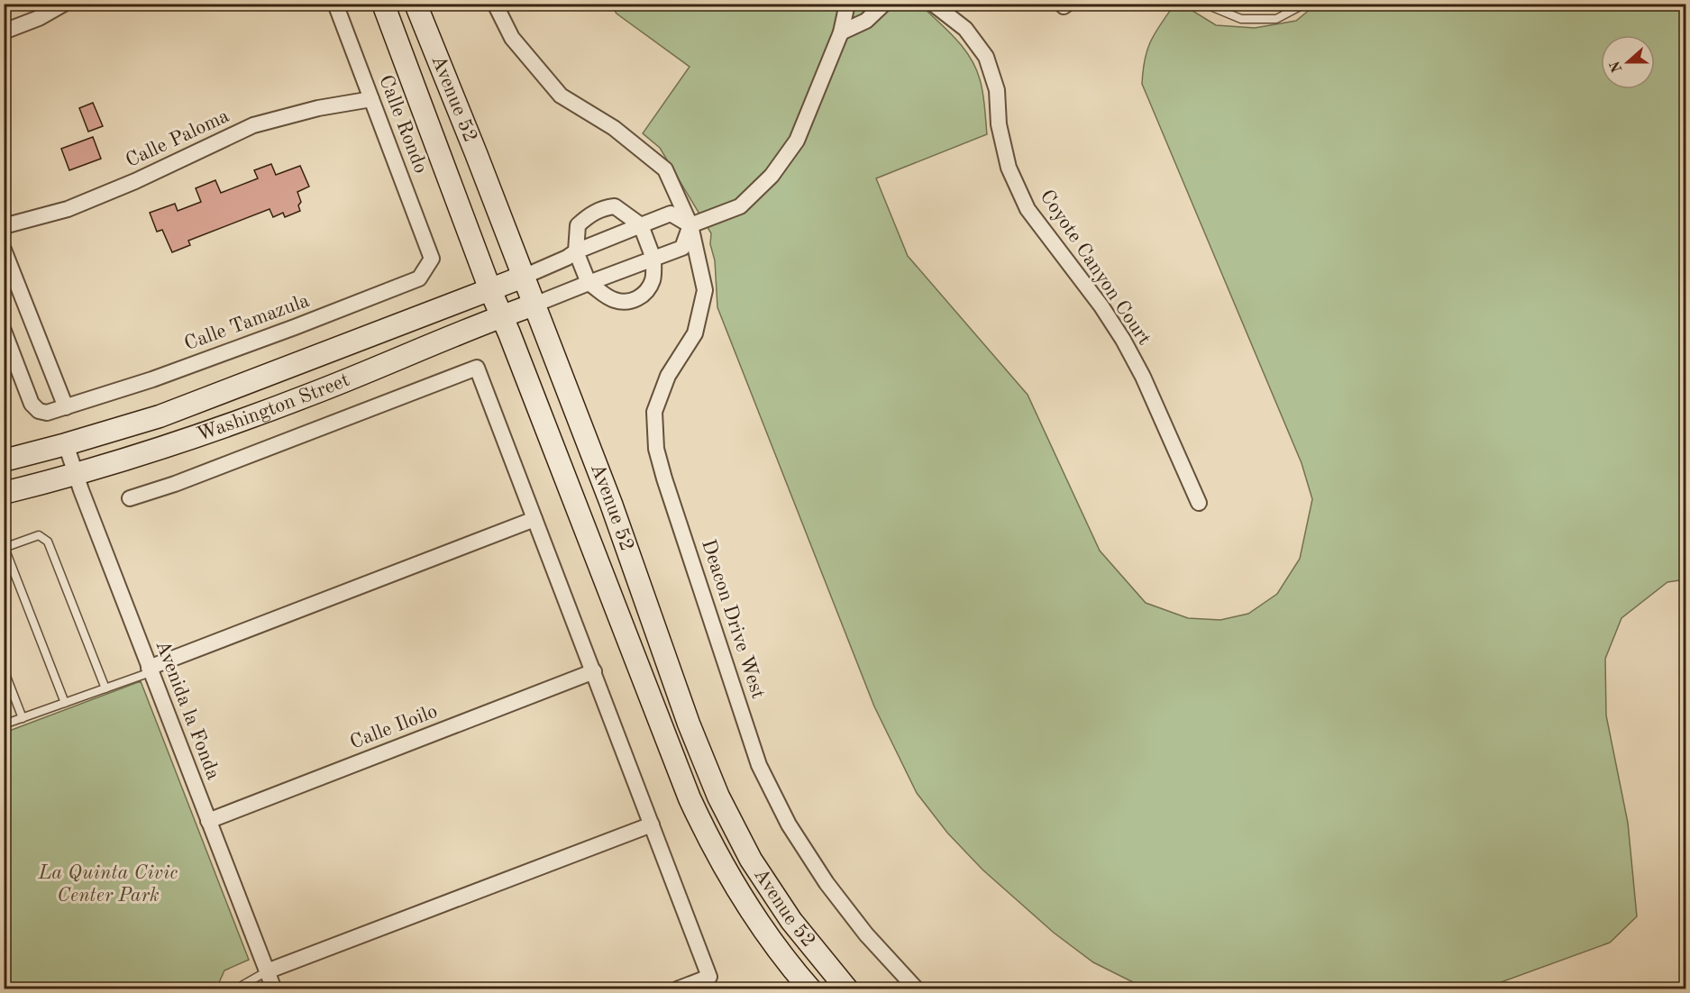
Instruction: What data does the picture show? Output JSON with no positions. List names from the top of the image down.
{
  "streets": {
    "main road": ["Avenue 52", "Washington Street"],
    "street": [
      "Calle Rondo",
      "Calle Paloma",
      "Coyote Canyon Court",
      "Calle Tamazula",
      "Deacon Drive West",
      "Avenida la Fonda",
      "Calle Iloilo"
    ]
  },
  "crossings": [
    ["Avenue 52", "Washington Street"],
    ["Calle Rondo", "Calle Paloma"],
    ["Calle Rondo", "Calle Tamazula"],
    ["Washington Street", "Avenida la Fonda"],
    ["Avenida la Fonda", "Calle Iloilo"]
  ],
  "parks": ["La Quinta Civic Center Park"],
  "north": "left"
}
